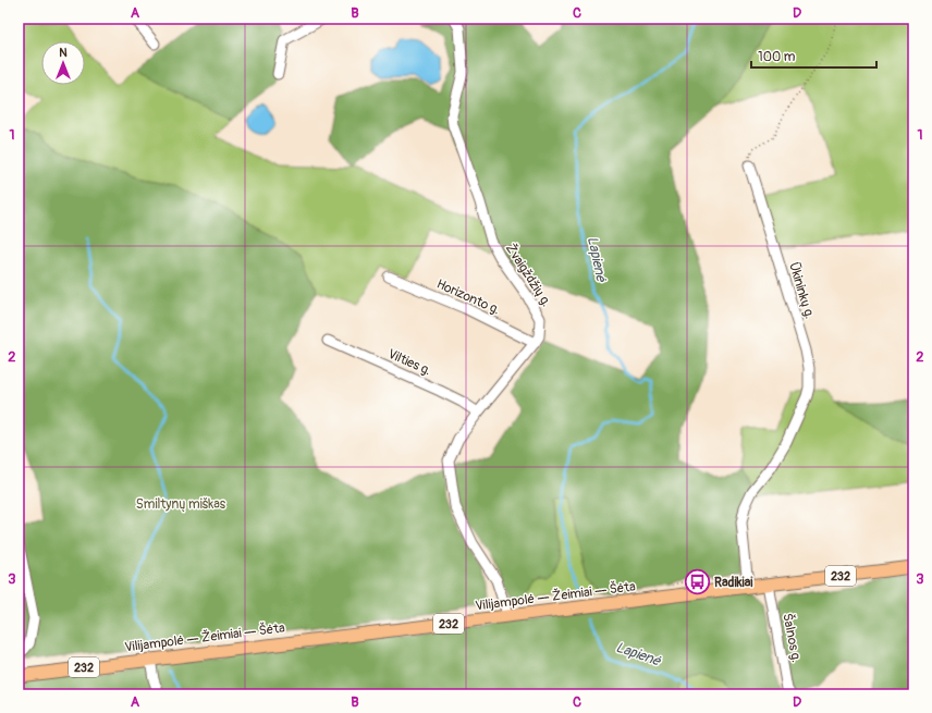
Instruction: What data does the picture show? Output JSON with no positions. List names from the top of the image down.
{
  "streets": {
    "main road": ["232", "Vilijampolė — Žeimiai — Šėta"],
    "street": [
      "Žvaigždžių g.",
      "Ūkininkų g.",
      "Horizonto g.",
      "Vilties g.",
      "Šalnos g."
    ]
  },
  "crossings": [
    ["Žvaigždžių g.", "Horizonto g."],
    ["Žvaigždžių g.", "Vilties g."],
    ["Žvaigždžių g.", "Vilijampolė — Žeimiai — Šėta"],
    ["Ūkininkų g.", "Vilijampolė — Žeimiai — Šėta"],
    ["Vilijampolė — Žeimiai — Šėta", "Šalnos g."]
  ],
  "water": ["Lapienė"],
  "parks": ["Smiltynų miškas"],
  "places": {
    "bus stop": ["Radikiai"]
  },
  "scale_bar": "100 m",
  "north": "top",
  "grid": {
    "columns": [
      "A",
      "B",
      "C",
      "D"
    ],
    "rows": ["1", "2", "3"]
  }
}
